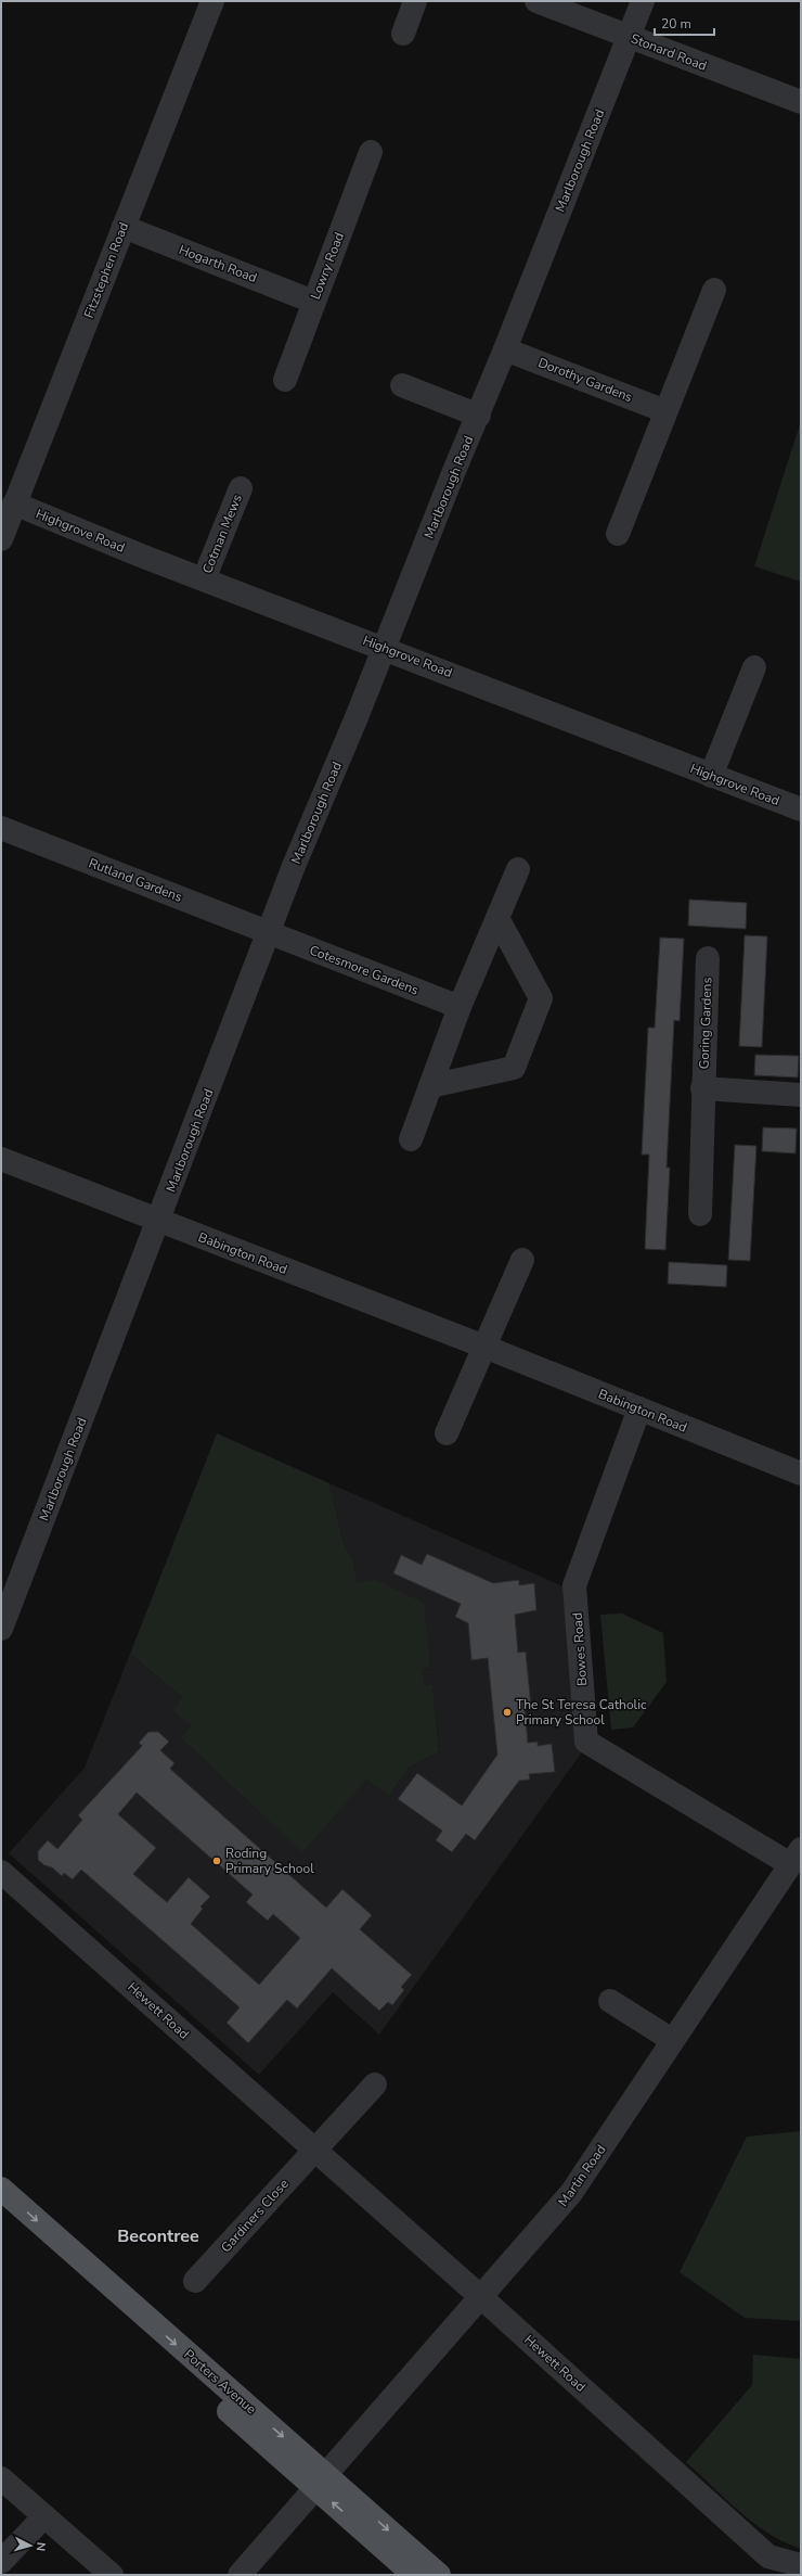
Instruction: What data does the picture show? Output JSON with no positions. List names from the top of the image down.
{
  "streets": {
    "main road": ["Porters Avenue"],
    "street": [
      "Stonard Road",
      "Marlborough Road",
      "Hogarth Road",
      "Lowry Road",
      "Fitzstephen Road",
      "Dorothy Gardens",
      "Highgrove Road",
      "Cotman Mews",
      "Rutland Gardens",
      "Cotesmore Gardens",
      "Goring Gardens",
      "Babington Road",
      "Bowes Road",
      "Hewett Road",
      "Martin Road",
      "Gardiners Close"
    ]
  },
  "crossings": [
    ["Stonard Road", "Marlborough Road"],
    ["Marlborough Road", "Dorothy Gardens"],
    ["Marlborough Road", "Highgrove Road"],
    ["Marlborough Road", "Rutland Gardens"],
    ["Marlborough Road", "Cotesmore Gardens"],
    ["Marlborough Road", "Babington Road"],
    ["Hogarth Road", "Lowry Road"],
    ["Hogarth Road", "Fitzstephen Road"],
    ["Fitzstephen Road", "Highgrove Road"],
    ["Highgrove Road", "Cotman Mews"],
    ["Rutland Gardens", "Cotesmore Gardens"],
    ["Babington Road", "Bowes Road"],
    ["Bowes Road", "Martin Road"],
    ["Hewett Road", "Martin Road"],
    ["Hewett Road", "Gardiners Close"],
    ["Martin Road", "Porters Avenue"]
  ],
  "districts": ["Becontree"],
  "places": ["The St Teresa Catholic Primary School", "Roding Primary School"],
  "scale_bar": "20 m",
  "north": "right"
}
